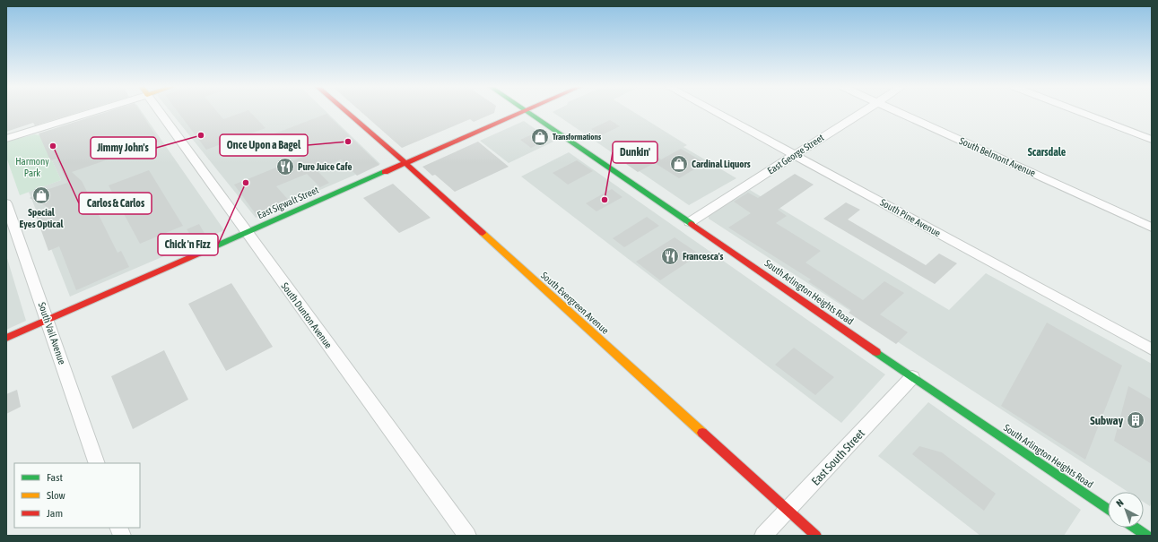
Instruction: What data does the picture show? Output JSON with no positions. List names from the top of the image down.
{
  "streets": {
    "street": [
      "East George Street",
      "South Belmont Avenue",
      "East Sigwalt Street",
      "South Pine Avenue",
      "South Arlington Heights Road",
      "South Evergreen Avenue",
      "South Dunton Avenue",
      "South Vail Avenue",
      "East South Street"
    ]
  },
  "crossings": [
    ["East George Street", "South Pine Avenue"],
    ["East George Street", "South Arlington Heights Road"],
    ["East Sigwalt Street", "South Evergreen Avenue"],
    ["East Sigwalt Street", "South Dunton Avenue"],
    ["East Sigwalt Street", "South Vail Avenue"],
    ["South Arlington Heights Road", "East South Street"],
    ["South Evergreen Avenue", "East South Street"]
  ],
  "districts": ["Scarsdale"],
  "parks": ["Harmony Park"],
  "places": {
    "other": [
      "Jimmy John's",
      "Once Upon a Bagel",
      "Carlos & Carlos",
      "Chick 'n Fizz",
      "Dunkin'"
    ],
    "shop": ["Transformations", "Cardinal Liquors", "Special Eyes Optical"],
    "restaurant": ["Pure Juice Cafe", "Francesca's"],
    "building": ["Subway"]
  },
  "legend": ["Fast", "Slow", "Jam"],
  "north": "top left"
}
